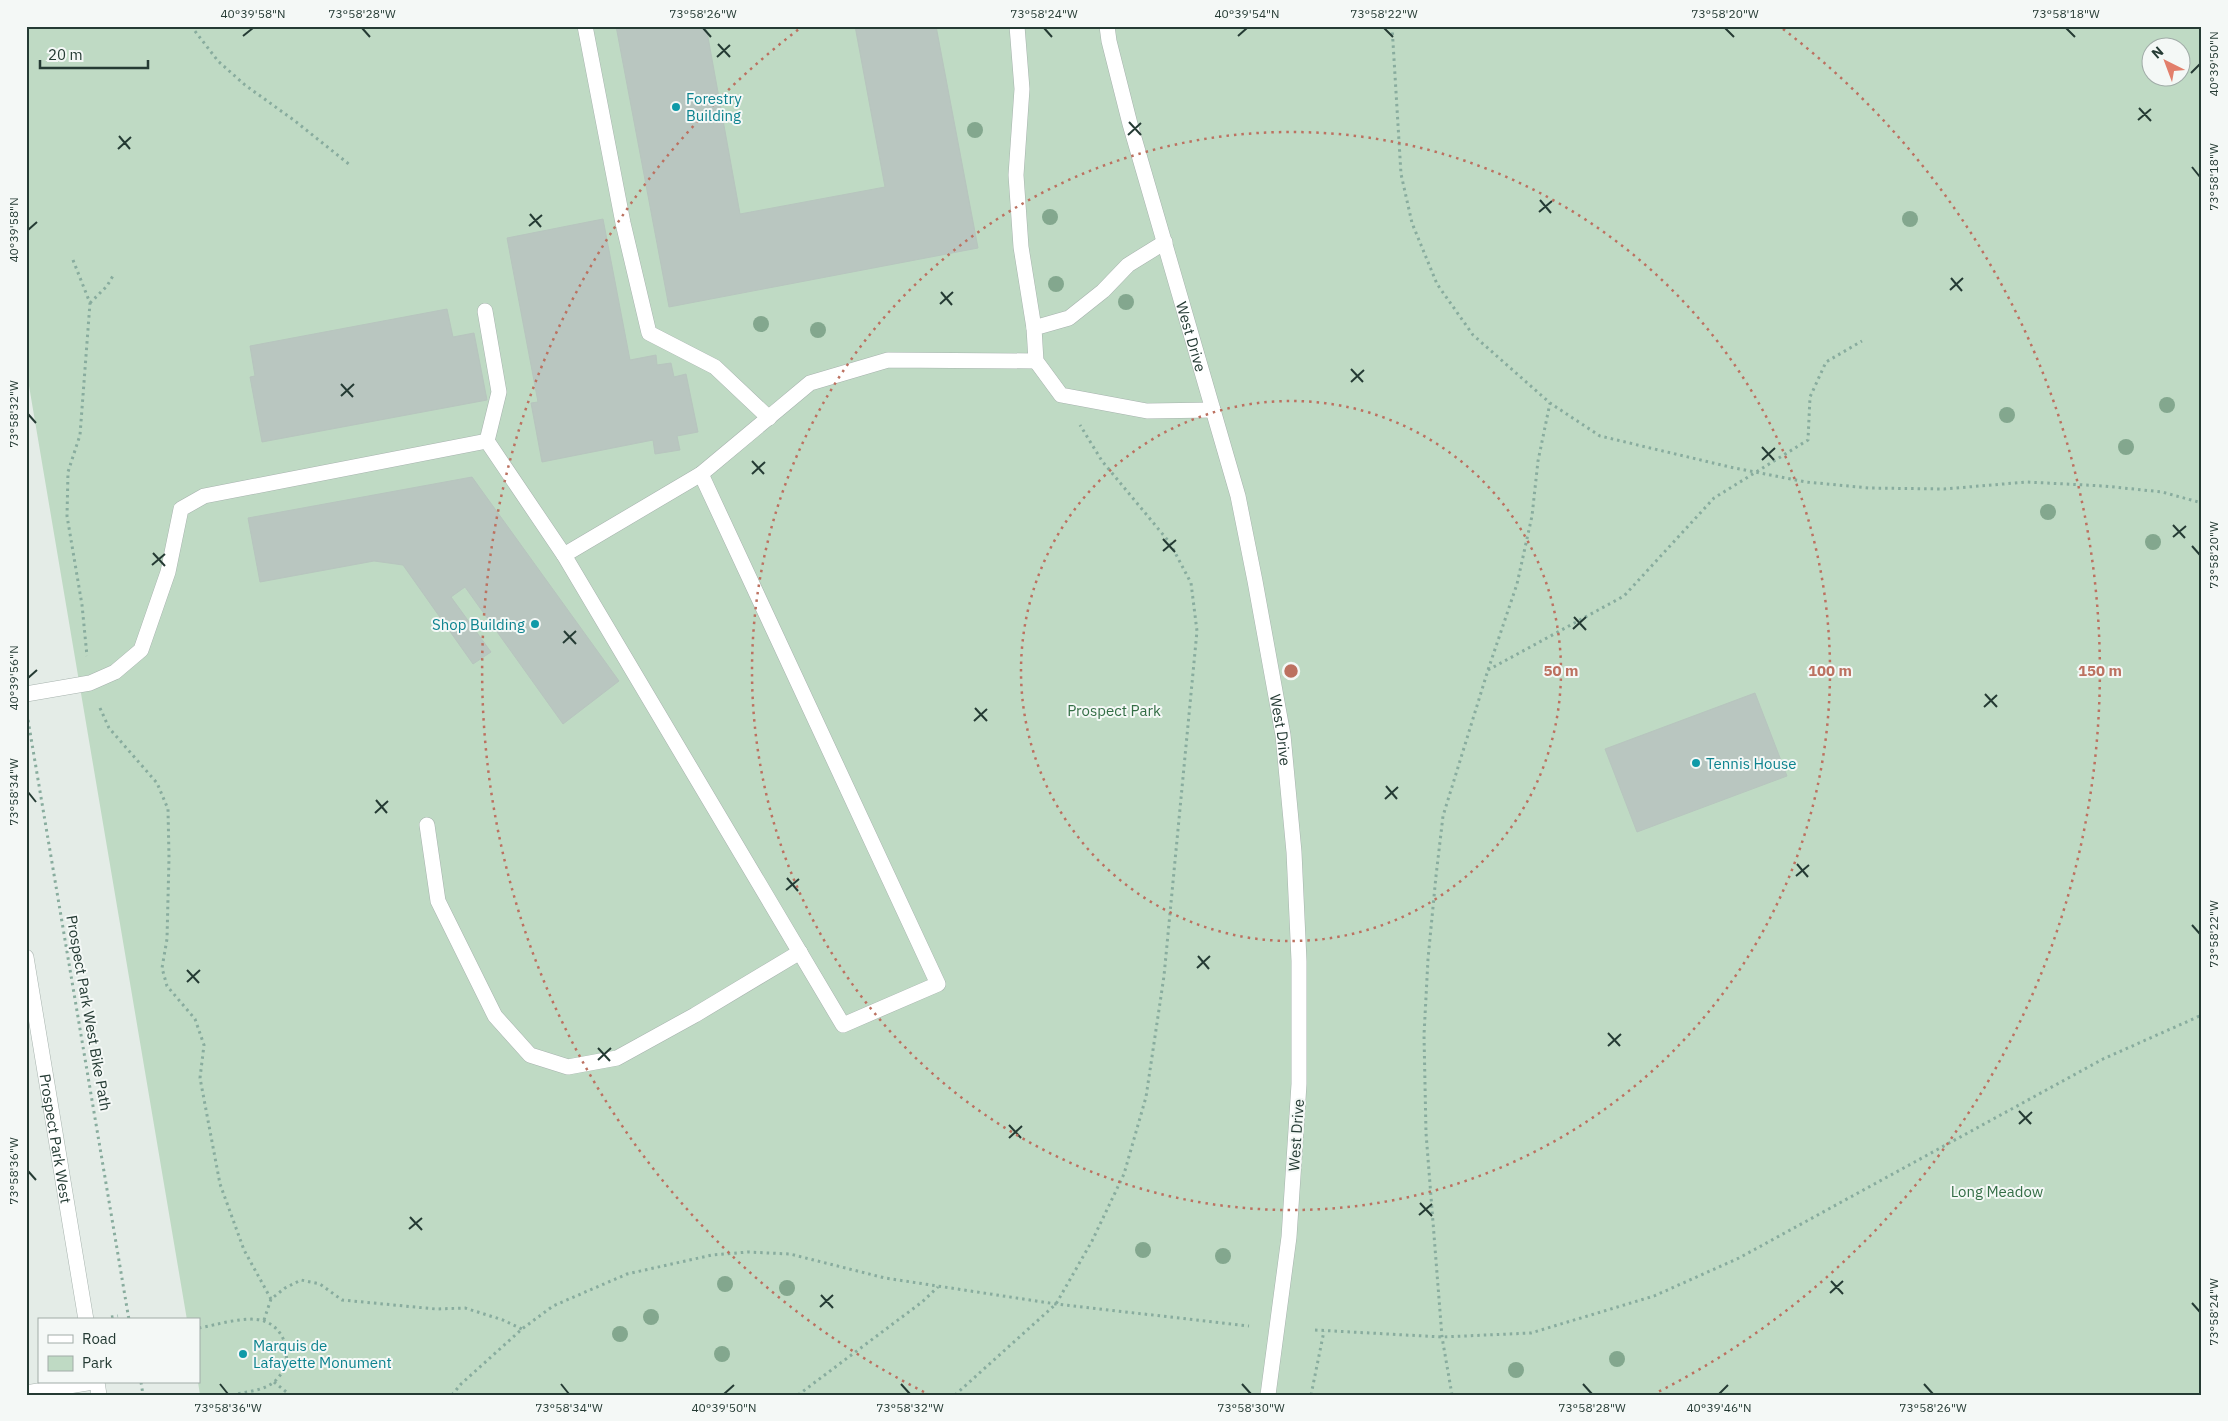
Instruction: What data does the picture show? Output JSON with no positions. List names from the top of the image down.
{
  "streets": {
    "street": ["West Drive", "Prospect Park West"],
    "path": ["Prospect Park West Bike Path"]
  },
  "parks": ["Prospect Park", "Long Meadow"],
  "places": [
    "Forestry Building",
    "Shop Building",
    "Tennis House",
    "Marquis de Lafayette Monument"
  ],
  "legend": ["Road", "Park"],
  "scale_bar": "20 m",
  "north": "top left",
  "coordinates": [
    "40°39'58\"N",
    "73°58'28\"W",
    "73°58'26\"W",
    "73°58'24\"W",
    "40°39'54\"N",
    "73°58'22\"W",
    "73°58'20\"W",
    "73°58'18\"W",
    "40°39'50\"N",
    "73°58'32\"W",
    "40°39'56\"N",
    "73°58'34\"W",
    "73°58'36\"W",
    "73°58'30\"W",
    "40°39'46\"N"
  ],
  "rings": ["50 m", "100 m", "150 m"]
}
